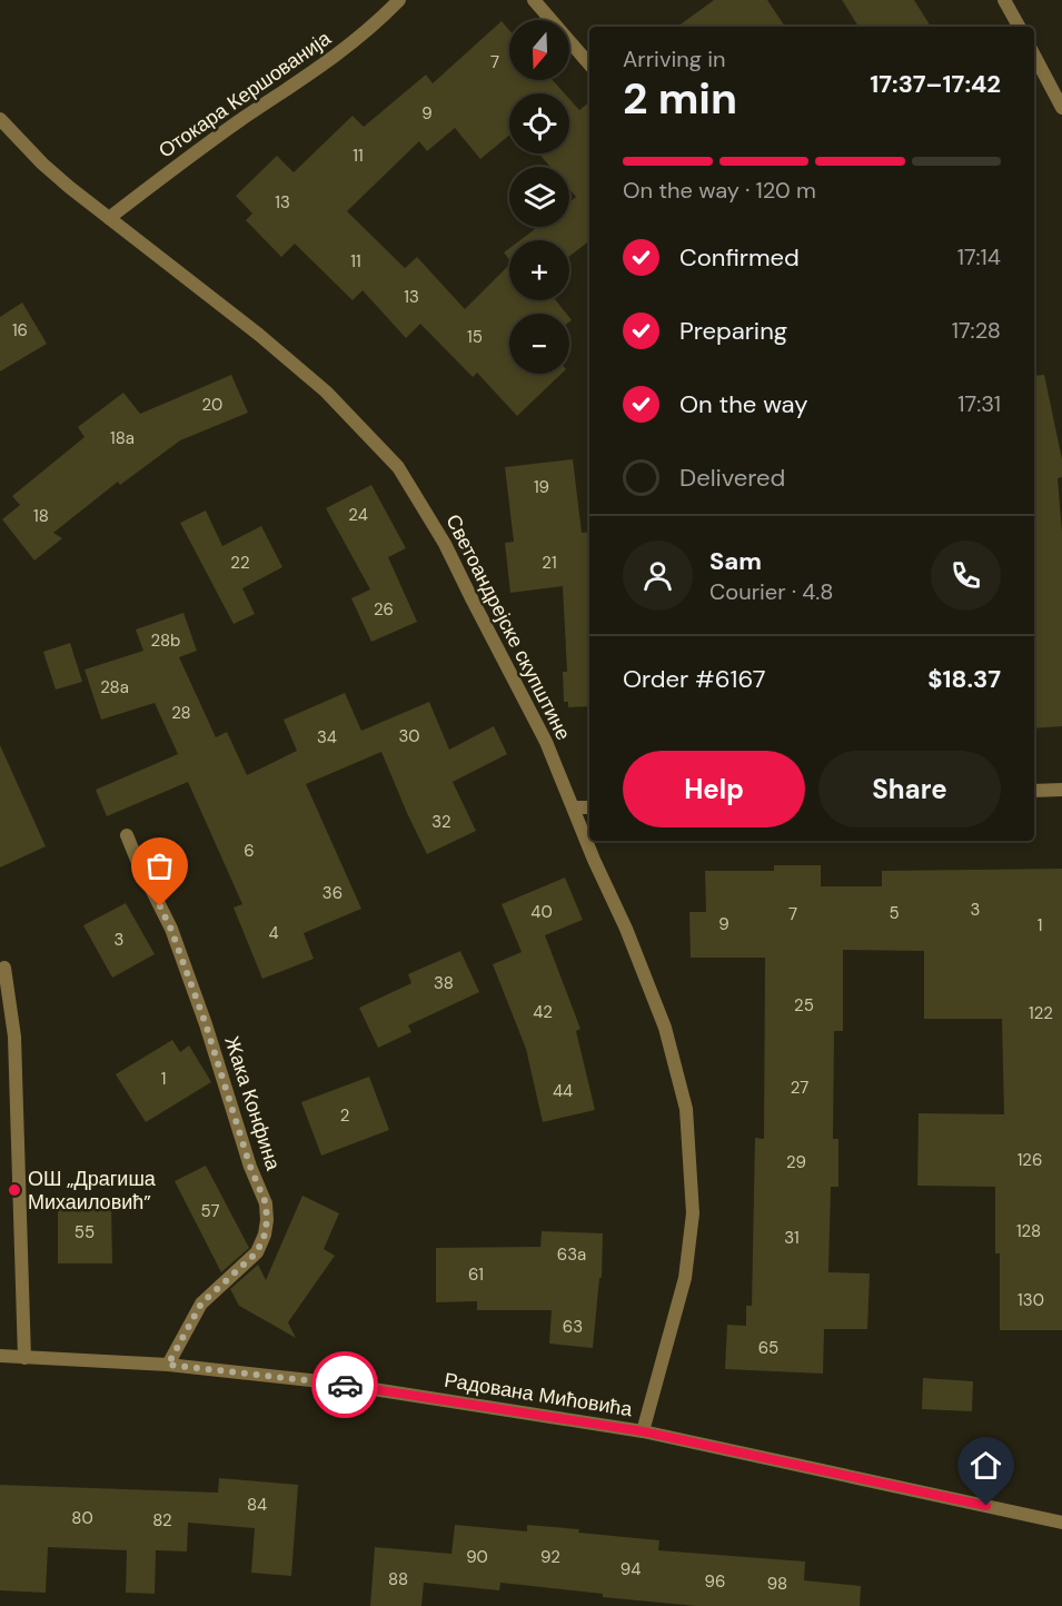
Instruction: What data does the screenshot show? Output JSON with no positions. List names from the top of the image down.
{
  "streets": {
    "street": [
      "Отокара Кершованија",
      "Светоандрејске скупштине",
      "Жака Конфина",
      "Радована Мићовића"
    ]
  },
  "crossings": [
    ["Отокара Кершованија", "Светоандрејске скупштине"],
    ["Светоандрејске скупштине", "Радована Мићовића"],
    ["Жака Конфина", "Радована Мићовића"]
  ],
  "places": ["ОШ „Драгиша Михаиловић”"],
  "house_numbers": [
    "7",
    "9",
    "11",
    "13",
    "11",
    "13",
    "16",
    "15",
    "20",
    "18a",
    "19",
    "24",
    "18",
    "22",
    "21",
    "26",
    "28b",
    "28a",
    "28",
    "30",
    "34",
    "32",
    "6",
    "36",
    "3",
    "40",
    "5",
    "7",
    "9",
    "1",
    "4",
    "3",
    "38",
    "25",
    "42",
    "122",
    "1",
    "27",
    "44",
    "2",
    "126",
    "29",
    "57",
    "128",
    "55",
    "31",
    "63a",
    "61",
    "130",
    "63",
    "65",
    "84",
    "80",
    "82",
    "90",
    "92",
    "94",
    "88",
    "96",
    "98"
  ],
  "north": "bottom",
  "page": {
    "map_buttons": ["+", "−"],
    "heading": ["2 min", "Arriving in", "17:37–17:42"],
    "panel": [
      "Sam",
      "Courier · 4.8",
      "Order #6167",
      "$18.37"
    ],
    "bar": "On the way · 120 m",
    "list": [
      ["Confirmed", "17:14"],
      ["Preparing", "17:28"],
      ["On the way", "17:31"],
      "Delivered"
    ],
    "buttons": ["Help", "Share"]
  }
}
